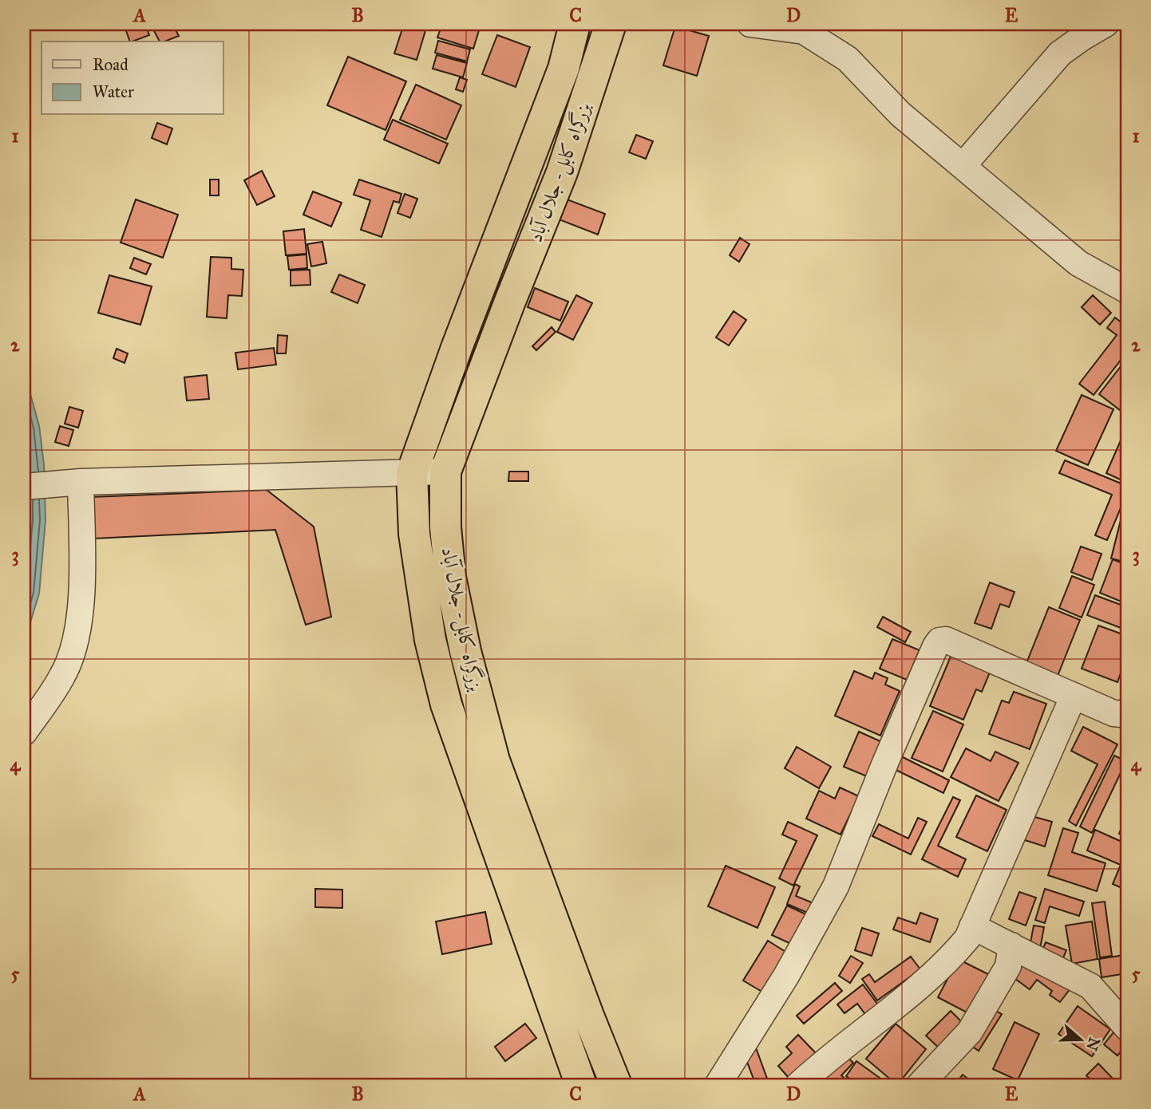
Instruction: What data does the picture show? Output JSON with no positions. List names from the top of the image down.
{
  "streets": {
    "highway": ["بزرگراه کابل- جلال آباد"]
  },
  "legend": ["Road", "Water"],
  "north": "right",
  "grid": {
    "columns": [
      "A",
      "B",
      "C",
      "D",
      "E"
    ],
    "rows": [
      "1",
      "2",
      "3",
      "4",
      "5"
    ]
  }
}
